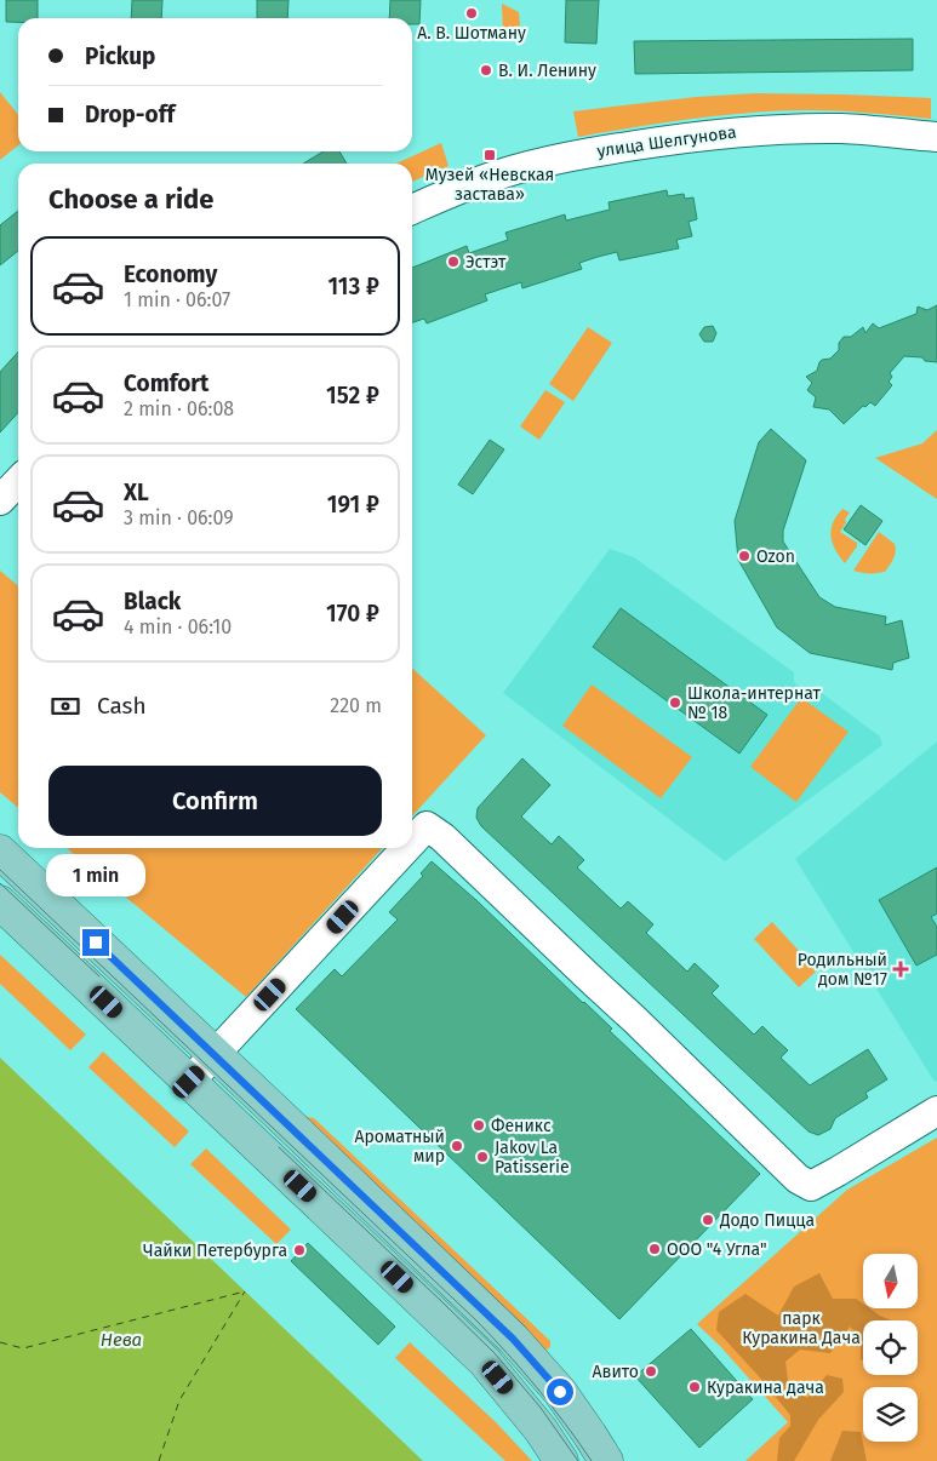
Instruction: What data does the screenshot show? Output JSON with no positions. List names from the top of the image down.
{
  "streets": {
    "street": ["улица Шелгунова"]
  },
  "water": ["Нева"],
  "parks": ["парк Куракина Дача"],
  "places": {
    "other": [
      "А. В. Шотману",
      "В. И. Ленину",
      "Эстэт",
      "Ozon",
      "Школа-интернат № 18",
      "Феникс",
      "Ароматный мир",
      "Jakov La Patisserie",
      "Додо Пицца",
      "ООО \"4 Угла\"",
      "Чайки Петербурга",
      "Авито",
      "Куракина дача"
    ],
    "transit": ["Музей «Невская застава»"],
    "health": ["Родильный дом №17"]
  },
  "north": "bottom",
  "page": {
    "banner": ["Pickup", "Drop-off"],
    "heading": "Choose a ride",
    "list": [
      {
        "name": "Economy",
        "note": "1 min · 06:07",
        "value": "113 ₽"
      },
      {
        "name": "Comfort",
        "note": "2 min · 06:08",
        "value": "152 ₽"
      },
      {
        "name": "XL",
        "note": "3 min · 06:09",
        "value": "191 ₽"
      },
      {
        "name": "Black",
        "note": "4 min · 06:10",
        "value": "170 ₽"
      }
    ],
    "pay": ["Cash", "220 m"],
    "buttons": "Confirm",
    "bubble": "1 min"
  }
}
